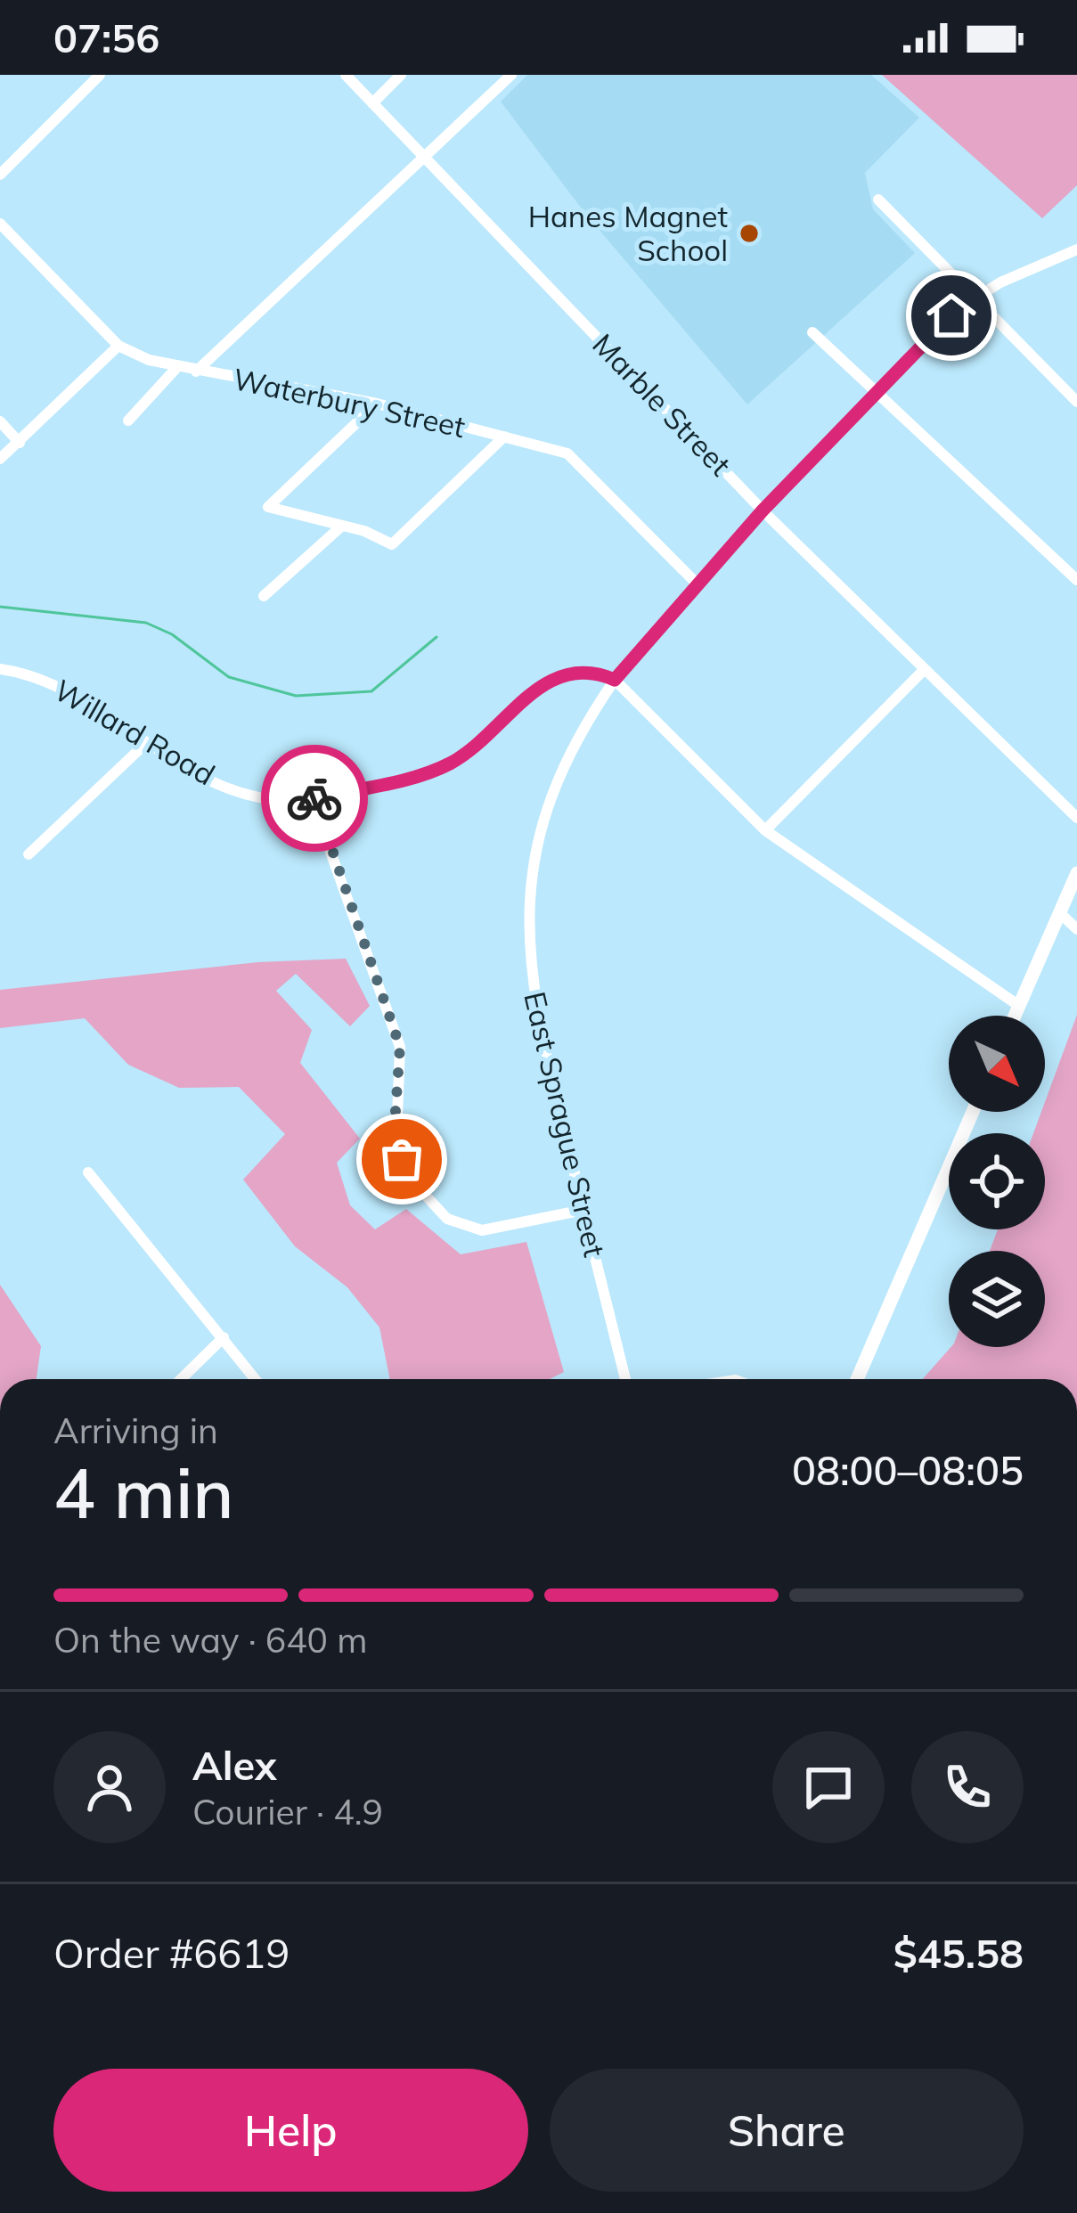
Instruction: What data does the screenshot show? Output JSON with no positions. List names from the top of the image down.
{
  "streets": {
    "street": [
      "Waterbury Street",
      "Marble Street",
      "Willard Road",
      "East Sprague Street"
    ]
  },
  "crossings": [
    ["Waterbury Street", "East Sprague Street"],
    ["Marble Street", "East Sprague Street"],
    ["Willard Road", "East Sprague Street"]
  ],
  "places": ["Hanes Magnet School"],
  "north": "bottom right",
  "page": {
    "status": "07:56",
    "heading": ["4 min", "Arriving in", "08:00–08:05"],
    "panel": [
      "Alex",
      "Courier · 4.9",
      "Order #6619",
      "$45.58"
    ],
    "bar": "On the way · 640 m",
    "buttons": ["Help", "Share"]
  }
}
